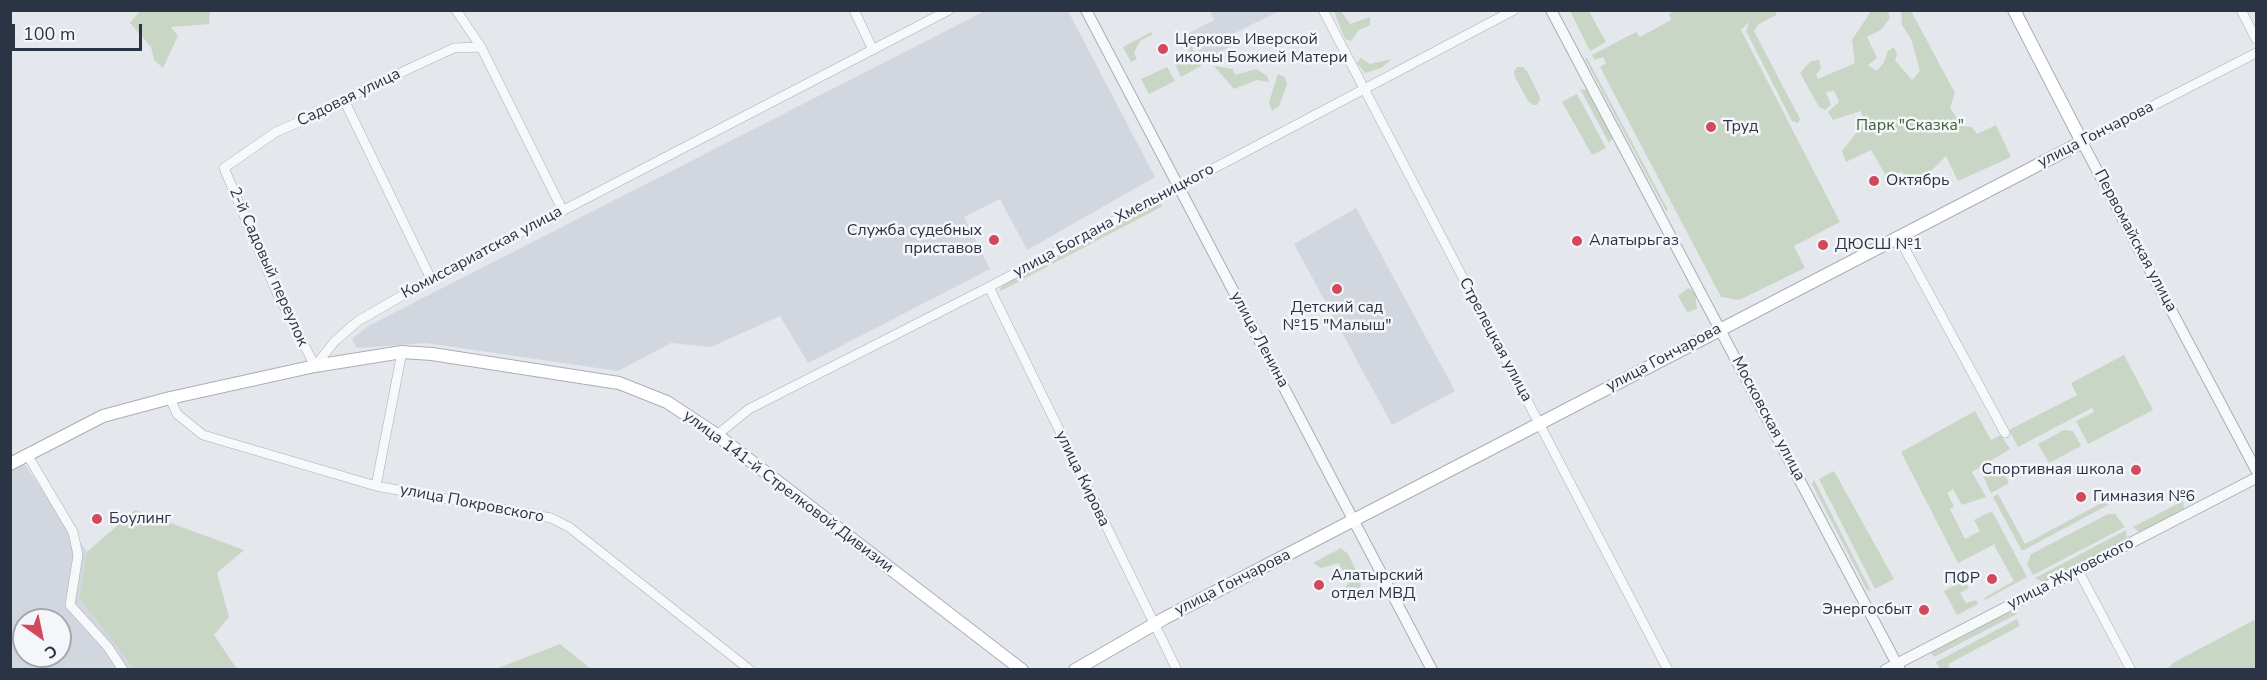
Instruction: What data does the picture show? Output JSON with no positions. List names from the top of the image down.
{
  "streets": {
    "main road": ["улица Гончарова", "Первомайская улица", "улица 141-й Стрелковой Дивизии"],
    "street": [
      "Садовая улица",
      "улица Богдана Хмельницкого",
      "Комиссариатская улица",
      "2-й Садовый переулок",
      "улица Ленина",
      "Стрелецкая улица",
      "Московская улица",
      "улица Кирова",
      "улица Покровского",
      "улица Жуковского"
    ]
  },
  "crossings": [
    ["Садовая улица", "2-й Садовый переулок"],
    ["улица Гончарова", "Первомайская улица"],
    ["улица Гончарова", "улица Ленина"],
    ["улица Гончарова", "Стрелецкая улица"],
    ["улица Гончарова", "Московская улица"],
    ["улица Гончарова", "улица Кирова"],
    ["улица Богдана Хмельницкого", "улица Ленина"],
    ["улица Богдана Хмельницкого", "Стрелецкая улица"],
    ["улица Богдана Хмельницкого", "улица Кирова"],
    ["улица Богдана Хмельницкого", "улица 141-й Стрелковой Дивизии"],
    ["Комиссариатская улица", "2-й Садовый переулок"],
    ["Комиссариатская улица", "улица 141-й Стрелковой Дивизии"],
    ["2-й Садовый переулок", "улица 141-й Стрелковой Дивизии"],
    ["Московская улица", "улица Жуковского"]
  ],
  "parks": ["Парк \"Сказка\""],
  "places": [
    "Церковь Иверской иконы Божией Матери",
    "Труд",
    "Октябрь",
    "Служба судебных приставов",
    "Алатырьгаз",
    "ДЮСШ №1",
    "Детский сад №15 \"Малыш\"",
    "Спортивная школа",
    "Гимназия №6",
    "Боулинг",
    "ПФР",
    "Алатырский отдел МВД",
    "Энергосбыт"
  ],
  "scale_bar": "100 m",
  "north": "bottom right"
}
